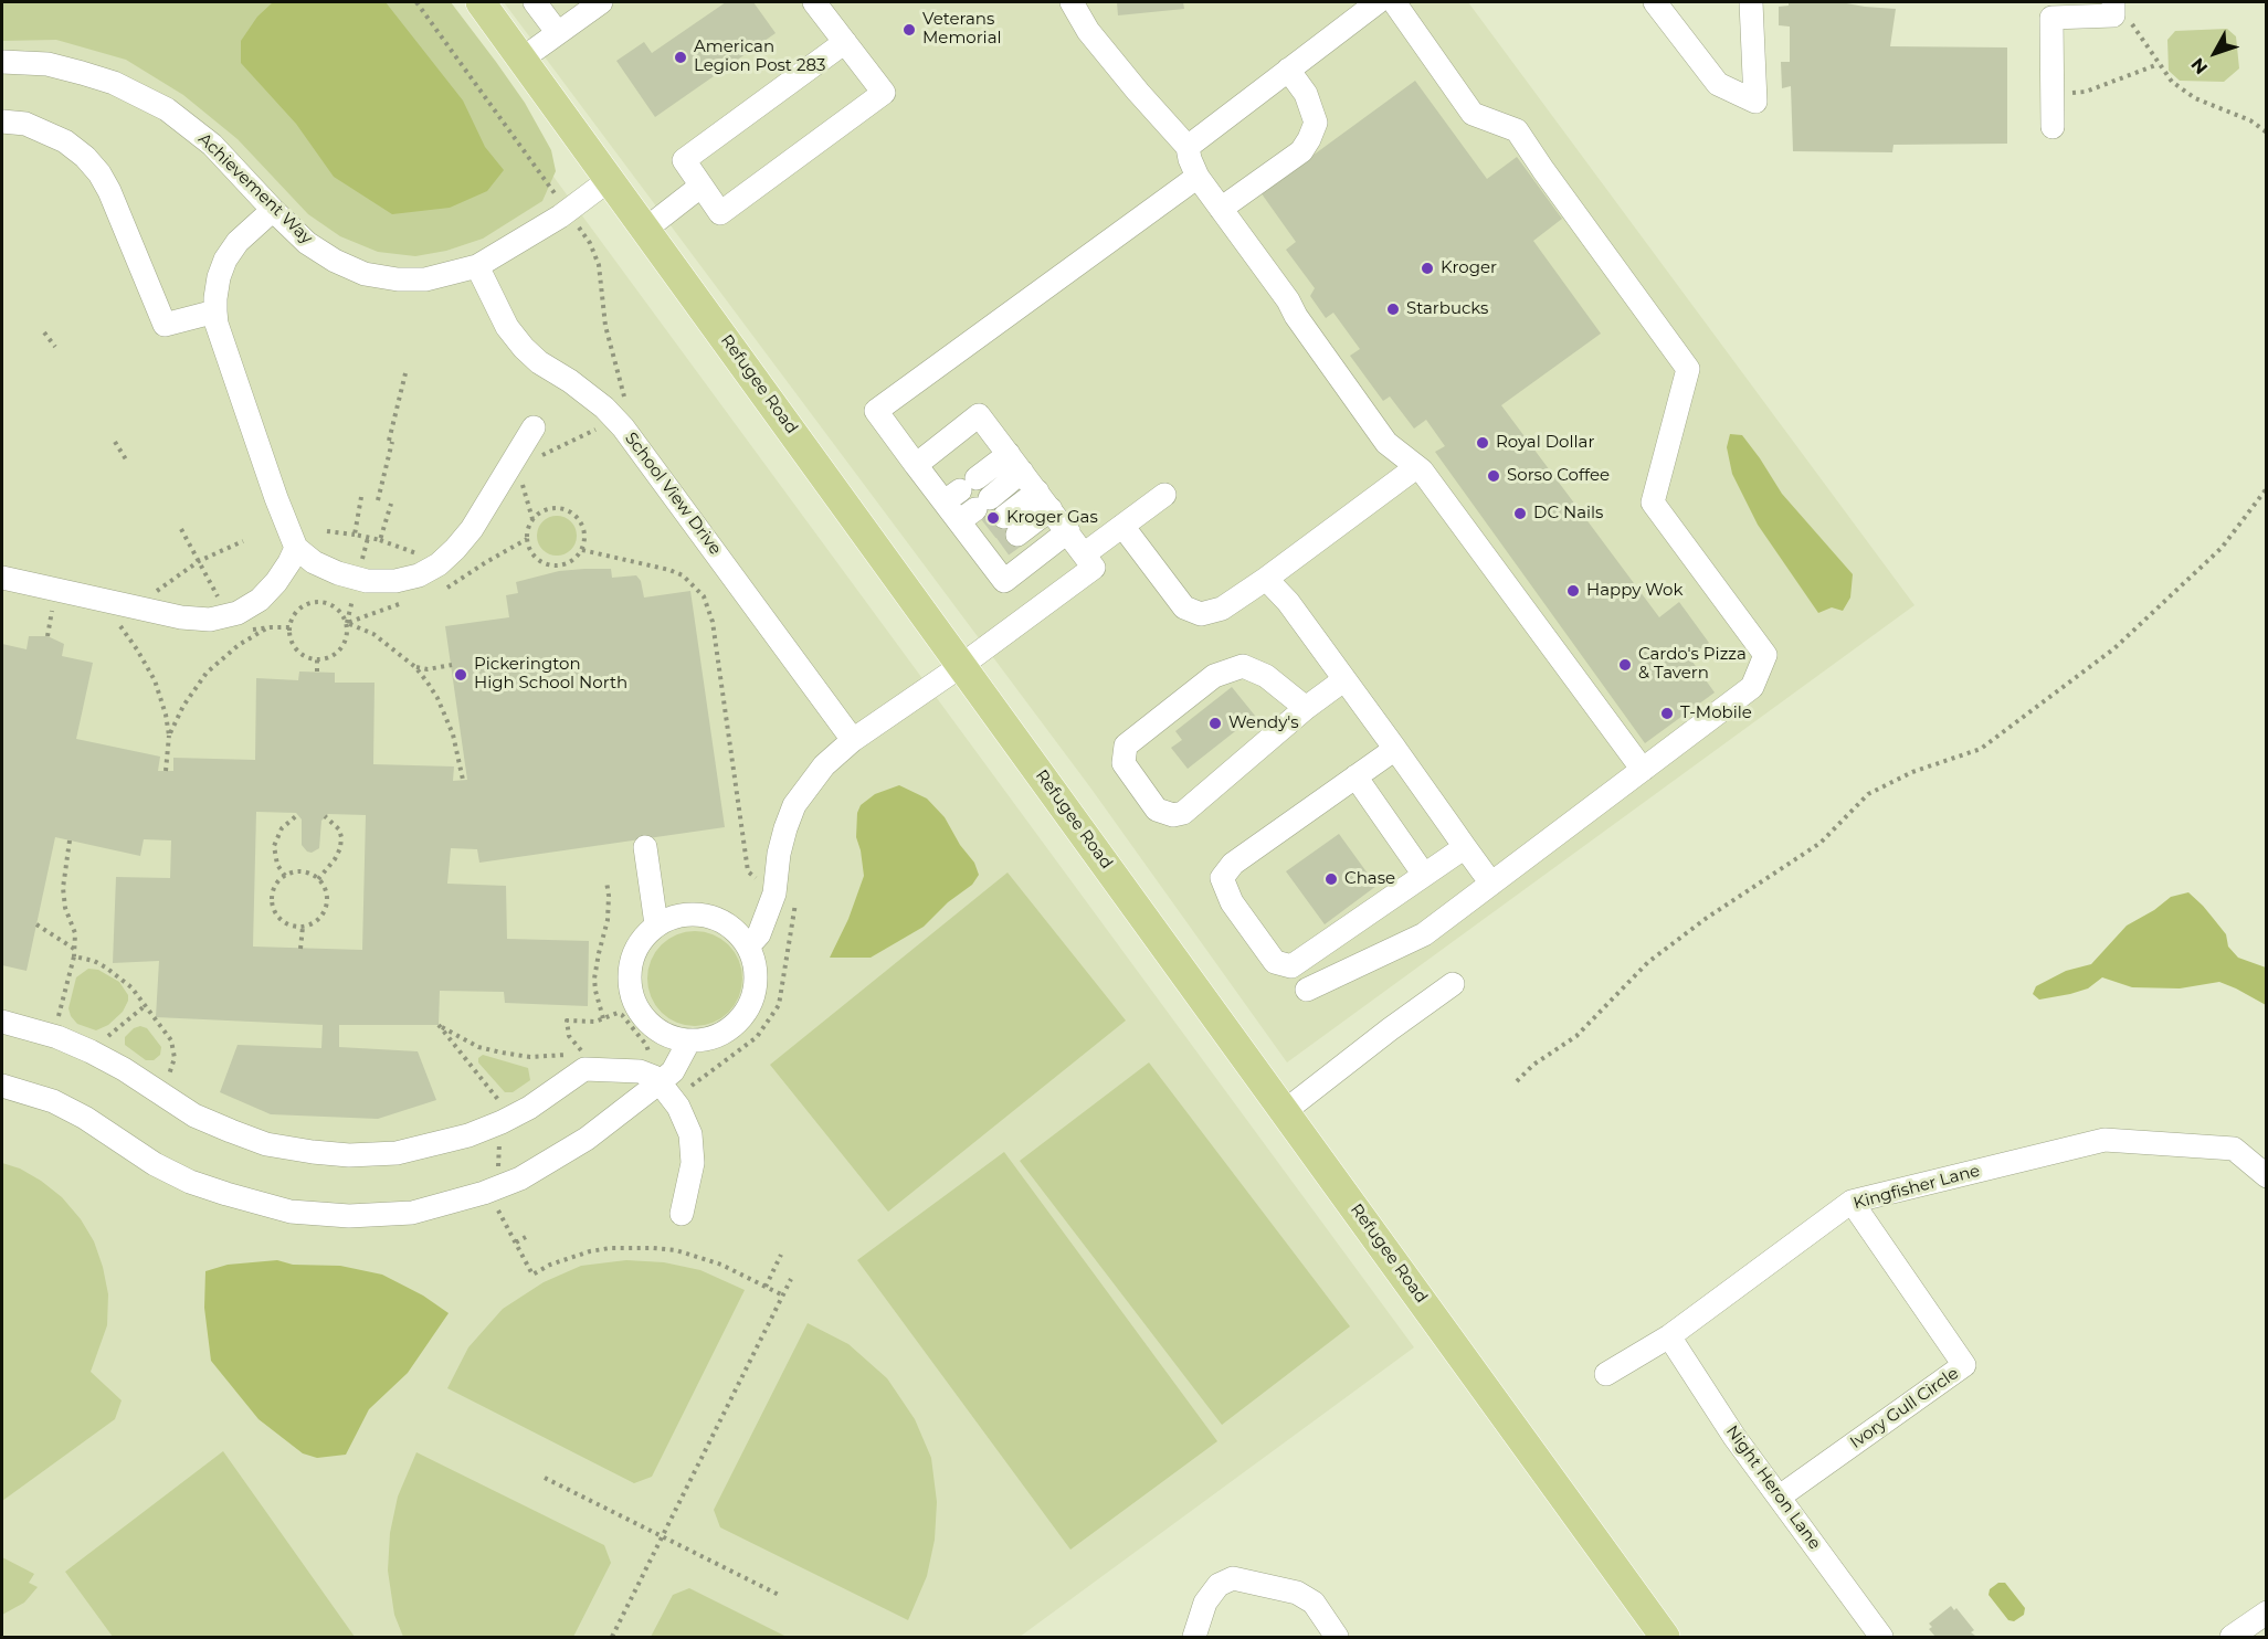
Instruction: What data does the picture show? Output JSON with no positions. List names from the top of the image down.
{
  "streets": {
    "main road": ["Refugee Road"],
    "street": [
      "Achievement Way",
      "School View Drive",
      "Kingfisher Lane",
      "Ivory Gull Circle",
      "Night Heron Lane"
    ]
  },
  "crossings": [
    ["Achievement Way", "Refugee Road"],
    ["Achievement Way", "School View Drive"],
    ["Kingfisher Lane", "Ivory Gull Circle"],
    ["Kingfisher Lane", "Night Heron Lane"],
    ["Ivory Gull Circle", "Night Heron Lane"]
  ],
  "places": [
    "Veterans Memorial",
    "American Legion Post 283",
    "Kroger",
    "Starbucks",
    "Royal Dollar",
    "Sorso Coffee",
    "DC Nails",
    "Kroger Gas",
    "Happy Wok",
    "Cardo's Pizza & Tavern",
    "Pickerington High School North",
    "T-Mobile",
    "Wendy's",
    "Chase"
  ],
  "north": "bottom left"
}
